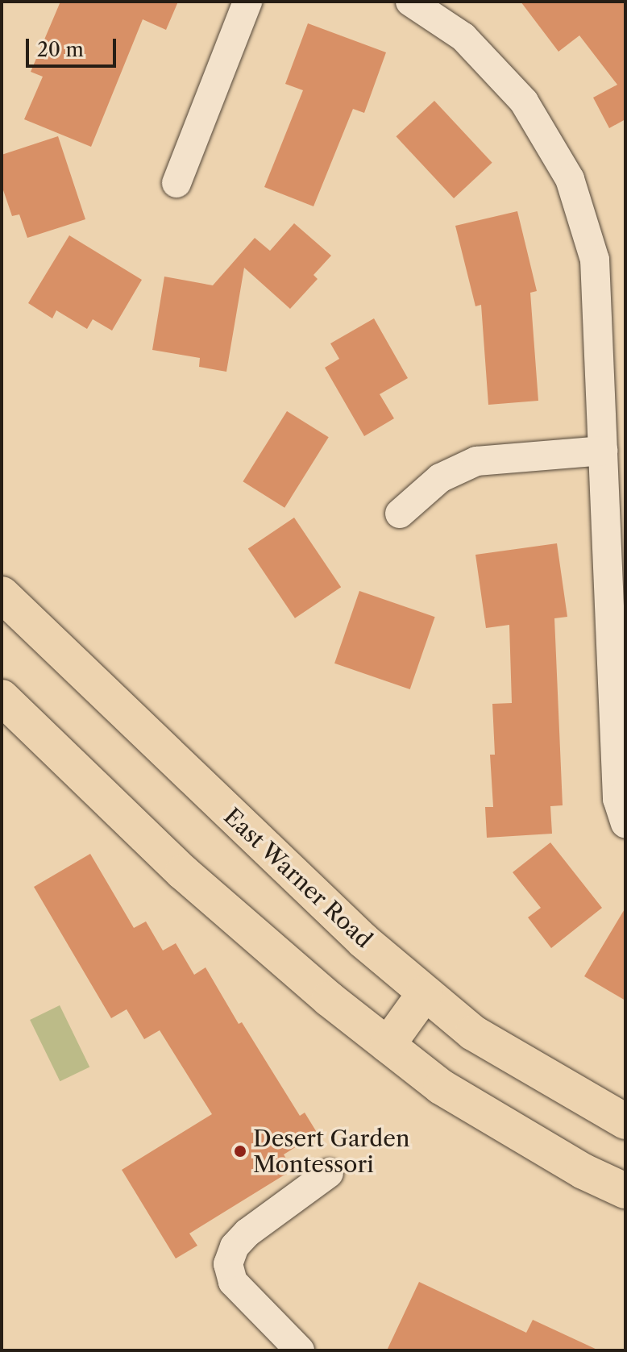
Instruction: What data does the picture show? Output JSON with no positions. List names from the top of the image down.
{
  "streets": {
    "main road": ["East Warner Road"]
  },
  "places": ["Desert Garden Montessori"],
  "scale_bar": "20 m"
}
